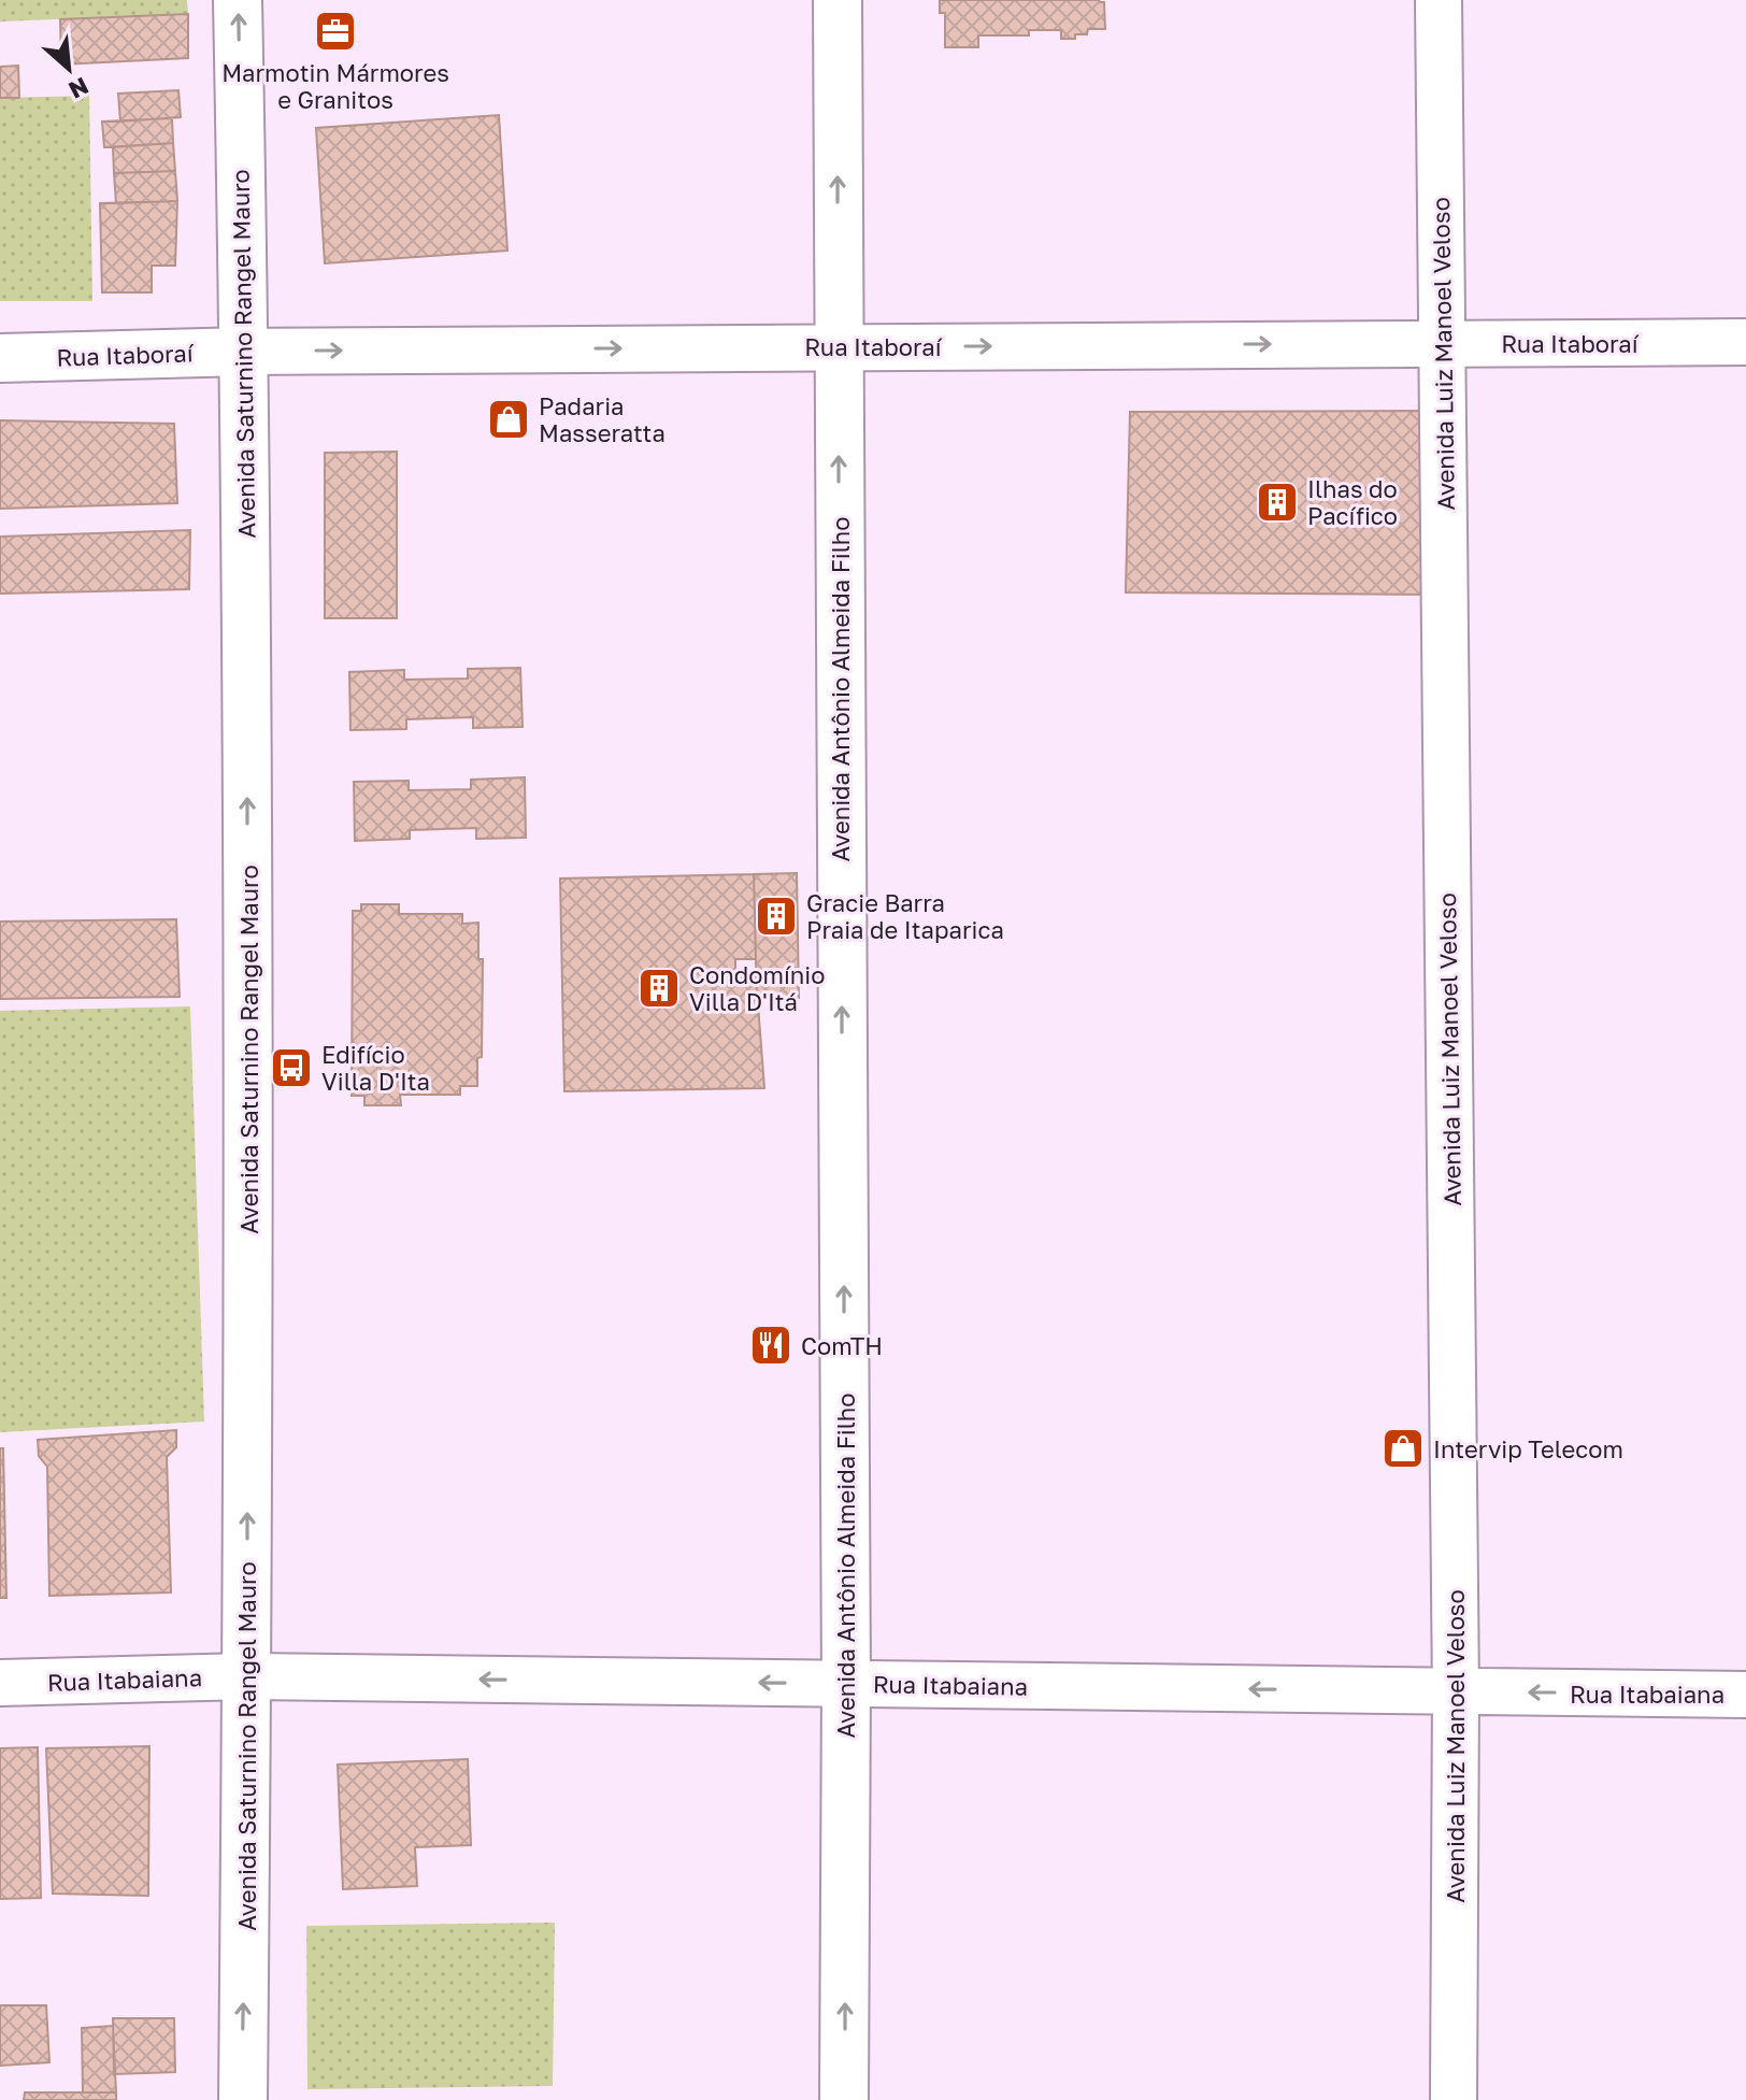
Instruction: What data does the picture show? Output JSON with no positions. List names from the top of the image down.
{
  "streets": {
    "street": [
      "Rua Itaboraí",
      "Avenida Saturnino Rangel Mauro",
      "Avenida Luiz Manoel Veloso",
      "Avenida Antônio Almeida Filho",
      "Rua Itabaiana"
    ]
  },
  "crossings": [
    ["Rua Itaboraí", "Avenida Saturnino Rangel Mauro"],
    ["Rua Itaboraí", "Avenida Luiz Manoel Veloso"],
    ["Rua Itaboraí", "Avenida Antônio Almeida Filho"],
    ["Avenida Saturnino Rangel Mauro", "Rua Itabaiana"],
    ["Avenida Luiz Manoel Veloso", "Rua Itabaiana"],
    ["Avenida Antônio Almeida Filho", "Rua Itabaiana"]
  ],
  "one_way": [
    "Rua Itaboraí",
    "Avenida Saturnino Rangel Mauro",
    "Avenida Antônio Almeida Filho",
    "Rua Itabaiana"
  ],
  "places": {
    "office": ["Marmotin Mármores e Granitos"],
    "shop": ["Padaria Masseratta", "Intervip Telecom"],
    "building": ["Ilhas do Pacífico", "Gracie Barra Praia de Itaparica", "Condomínio Villa D'Itá"],
    "bus stop": ["Edifício Villa D'Ita"],
    "restaurant": ["ComTH"]
  },
  "north": "bottom right"
}
